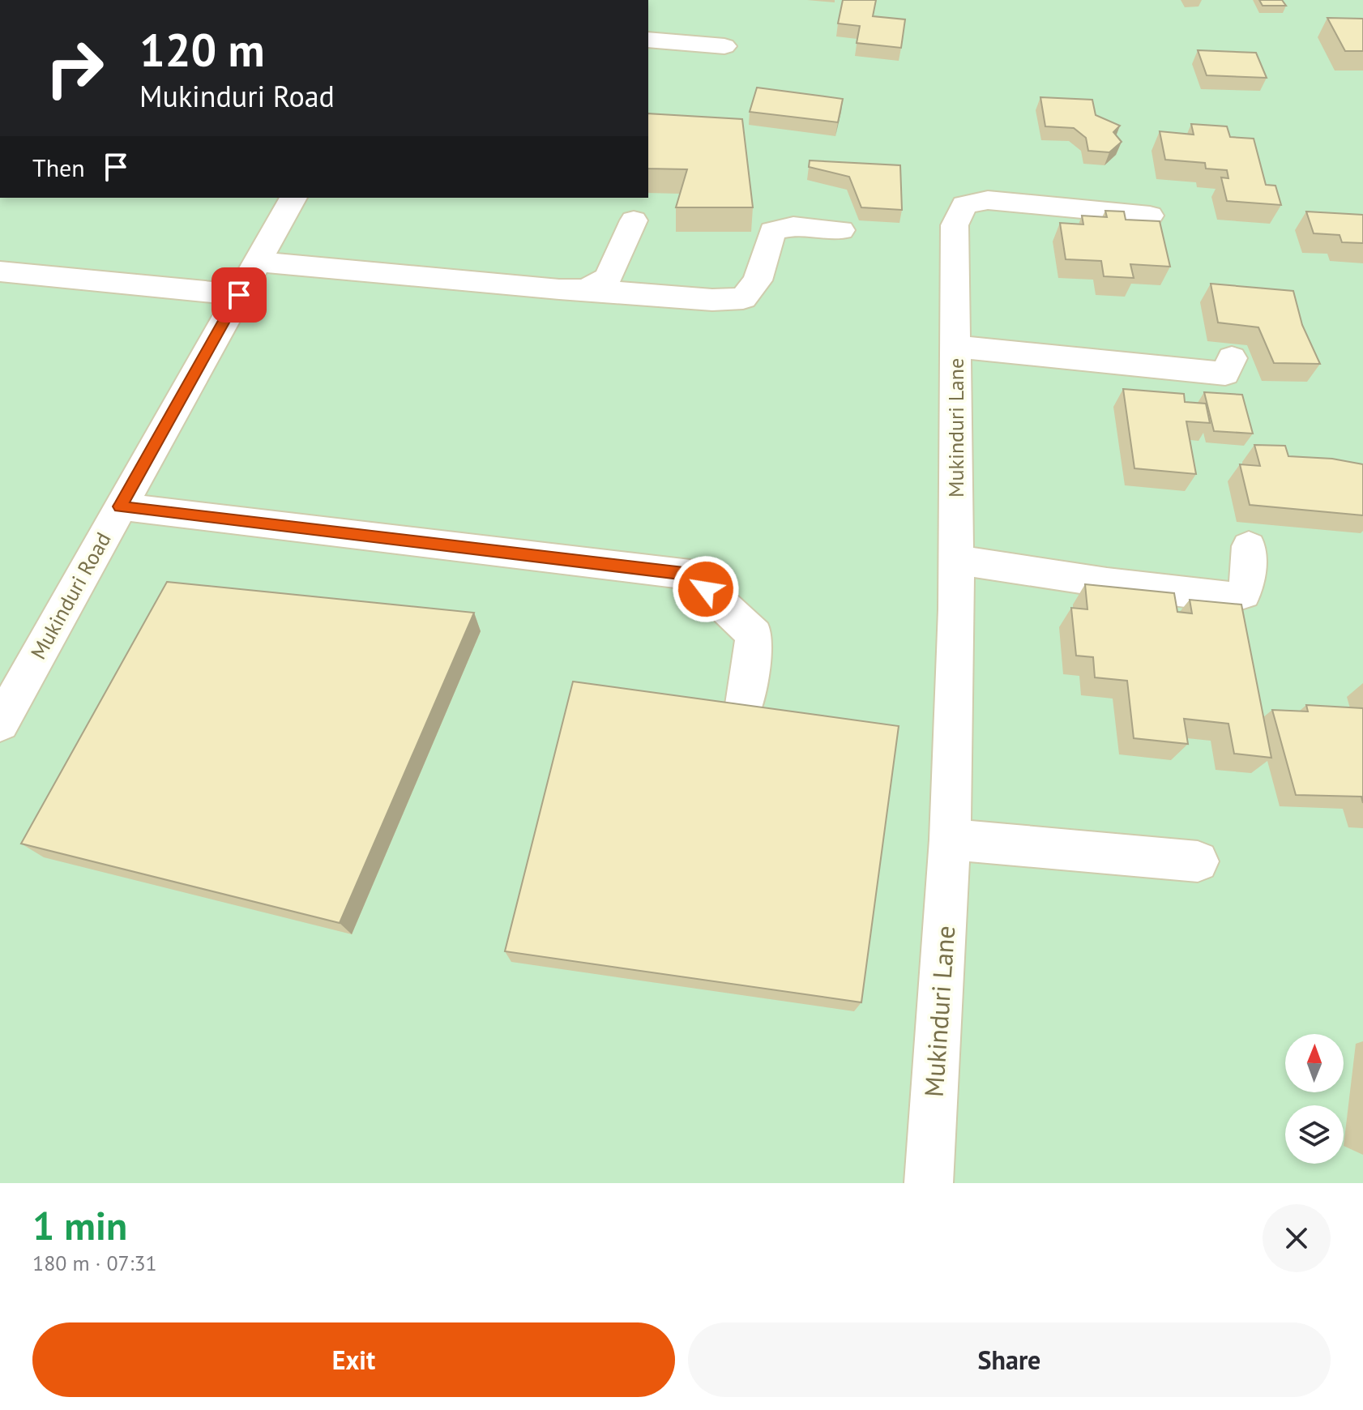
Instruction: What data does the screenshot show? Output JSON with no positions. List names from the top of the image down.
{
  "streets": {
    "street": ["Mukinduri Lane", "Mukinduri Road"]
  },
  "north": "top",
  "page": {
    "turn": ["120 m", "Mukinduri Road"],
    "then": "Then",
    "heading": ["1 min", "180 m · 07:31"],
    "buttons": ["Exit", "Share"]
  }
}
